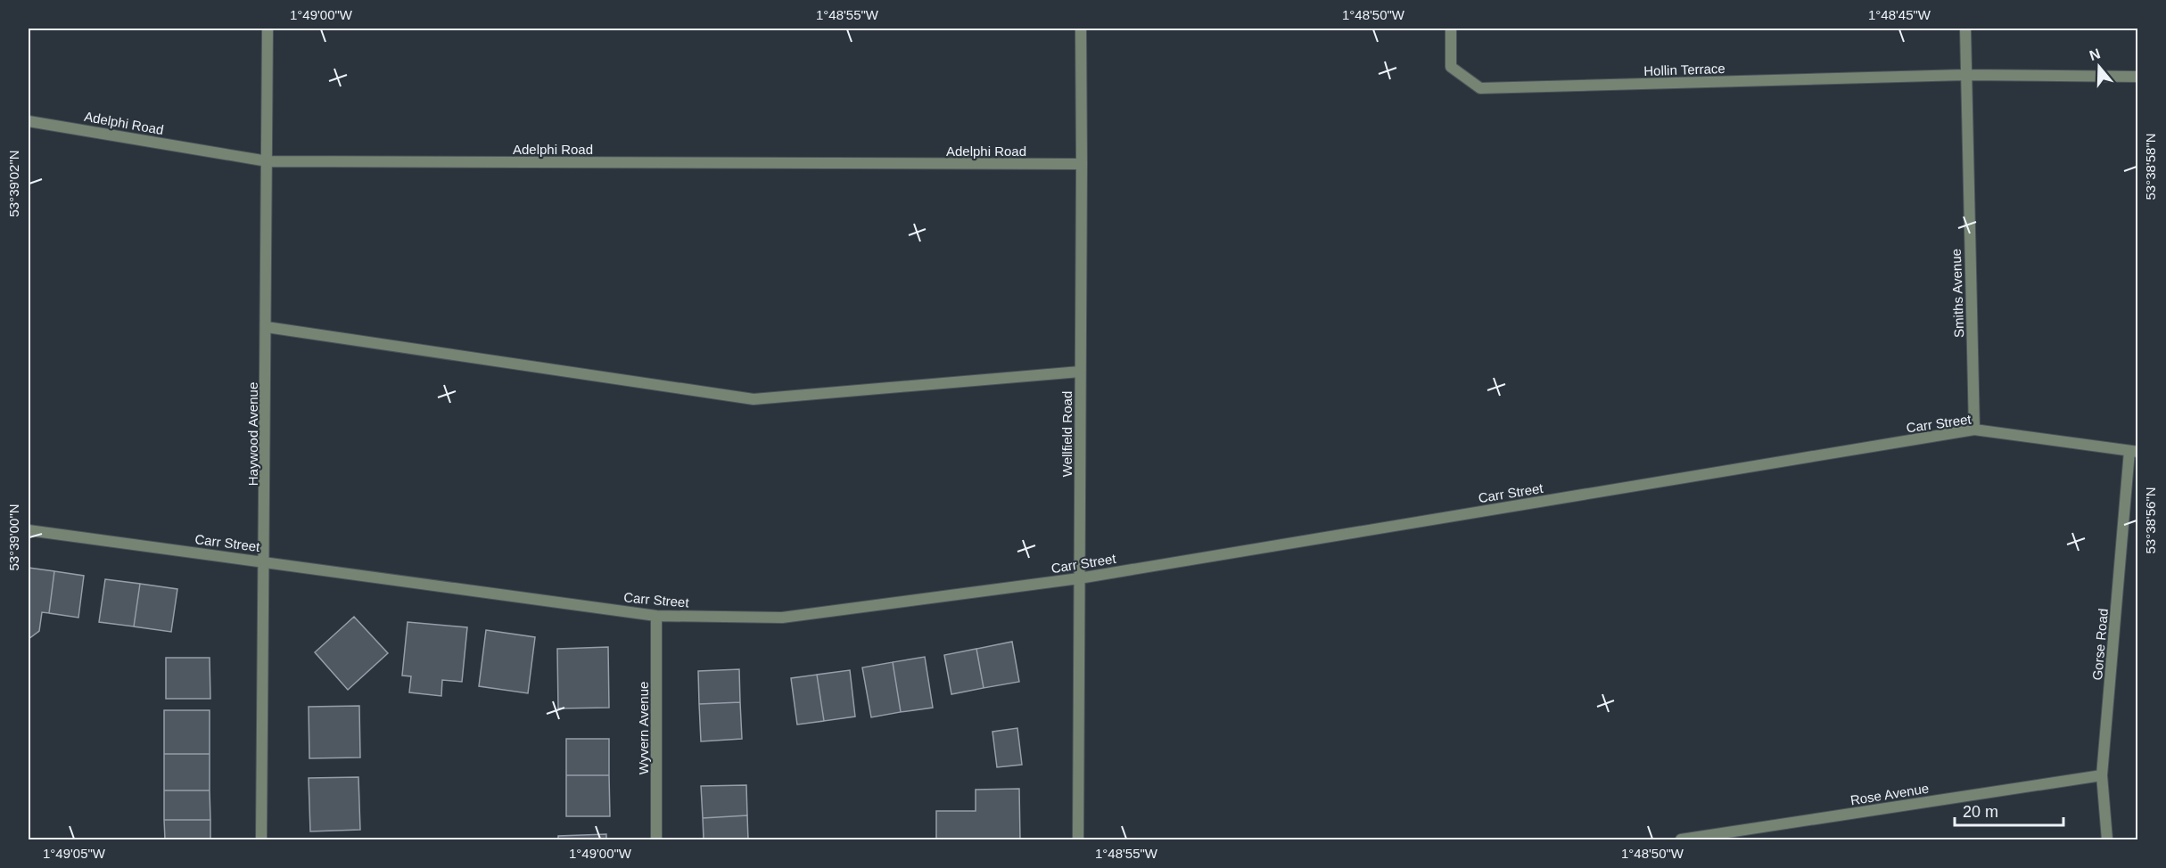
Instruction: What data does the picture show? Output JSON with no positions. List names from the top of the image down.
{
  "streets": {
    "street": [
      "Hollin Terrace",
      "Adelphi Road",
      "Smiths Avenue",
      "Carr Street",
      "Haywood Avenue",
      "Wellfield Road",
      "Gorse Road",
      "Wyvern Avenue",
      "Rose Avenue"
    ]
  },
  "crossings": [
    ["Hollin Terrace", "Smiths Avenue"],
    ["Adelphi Road", "Haywood Avenue"],
    ["Adelphi Road", "Wellfield Road"],
    ["Smiths Avenue", "Carr Street"],
    ["Carr Street", "Haywood Avenue"],
    ["Carr Street", "Wellfield Road"],
    ["Carr Street", "Gorse Road"],
    ["Carr Street", "Wyvern Avenue"],
    ["Gorse Road", "Rose Avenue"]
  ],
  "scale_bar": "20 m",
  "north": "top",
  "coordinates": [
    "1°49'00\"W",
    "1°48'55\"W",
    "1°48'50\"W",
    "1°48'45\"W",
    "53°38'58\"N",
    "53°39'02\"N",
    "53°38'56\"N",
    "53°39'00\"N",
    "1°49'05\"W"
  ]
}
